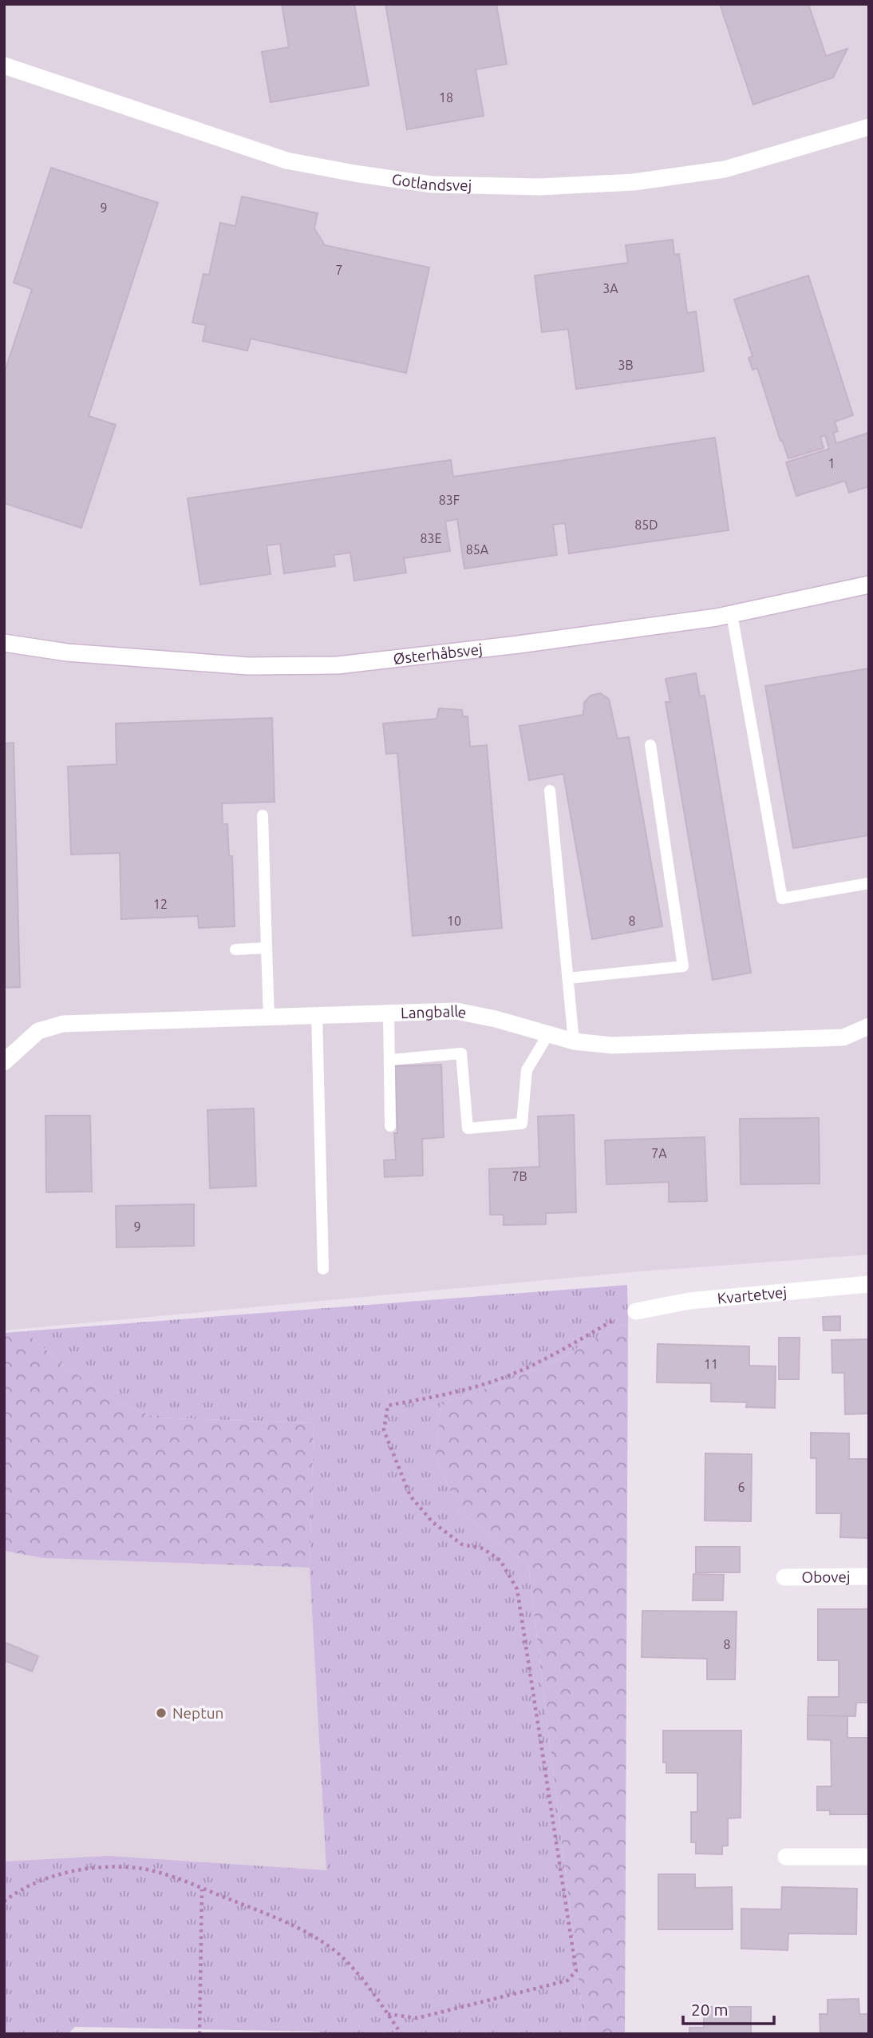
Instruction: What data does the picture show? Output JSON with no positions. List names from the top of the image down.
{
  "streets": {
    "street": [
      "Gotlandsvej",
      "Østerhåbsvej",
      "Langballe",
      "Kvartetvej",
      "Obovej"
    ]
  },
  "places": ["Neptun"],
  "house_numbers": [
    "18",
    "9",
    "7",
    "3A",
    "3B",
    "1",
    "83F",
    "85D",
    "83E",
    "85A",
    "12",
    "10",
    "8",
    "7A",
    "7B",
    "9",
    "11",
    "6",
    "8"
  ],
  "scale_bar": "20 m"
}
